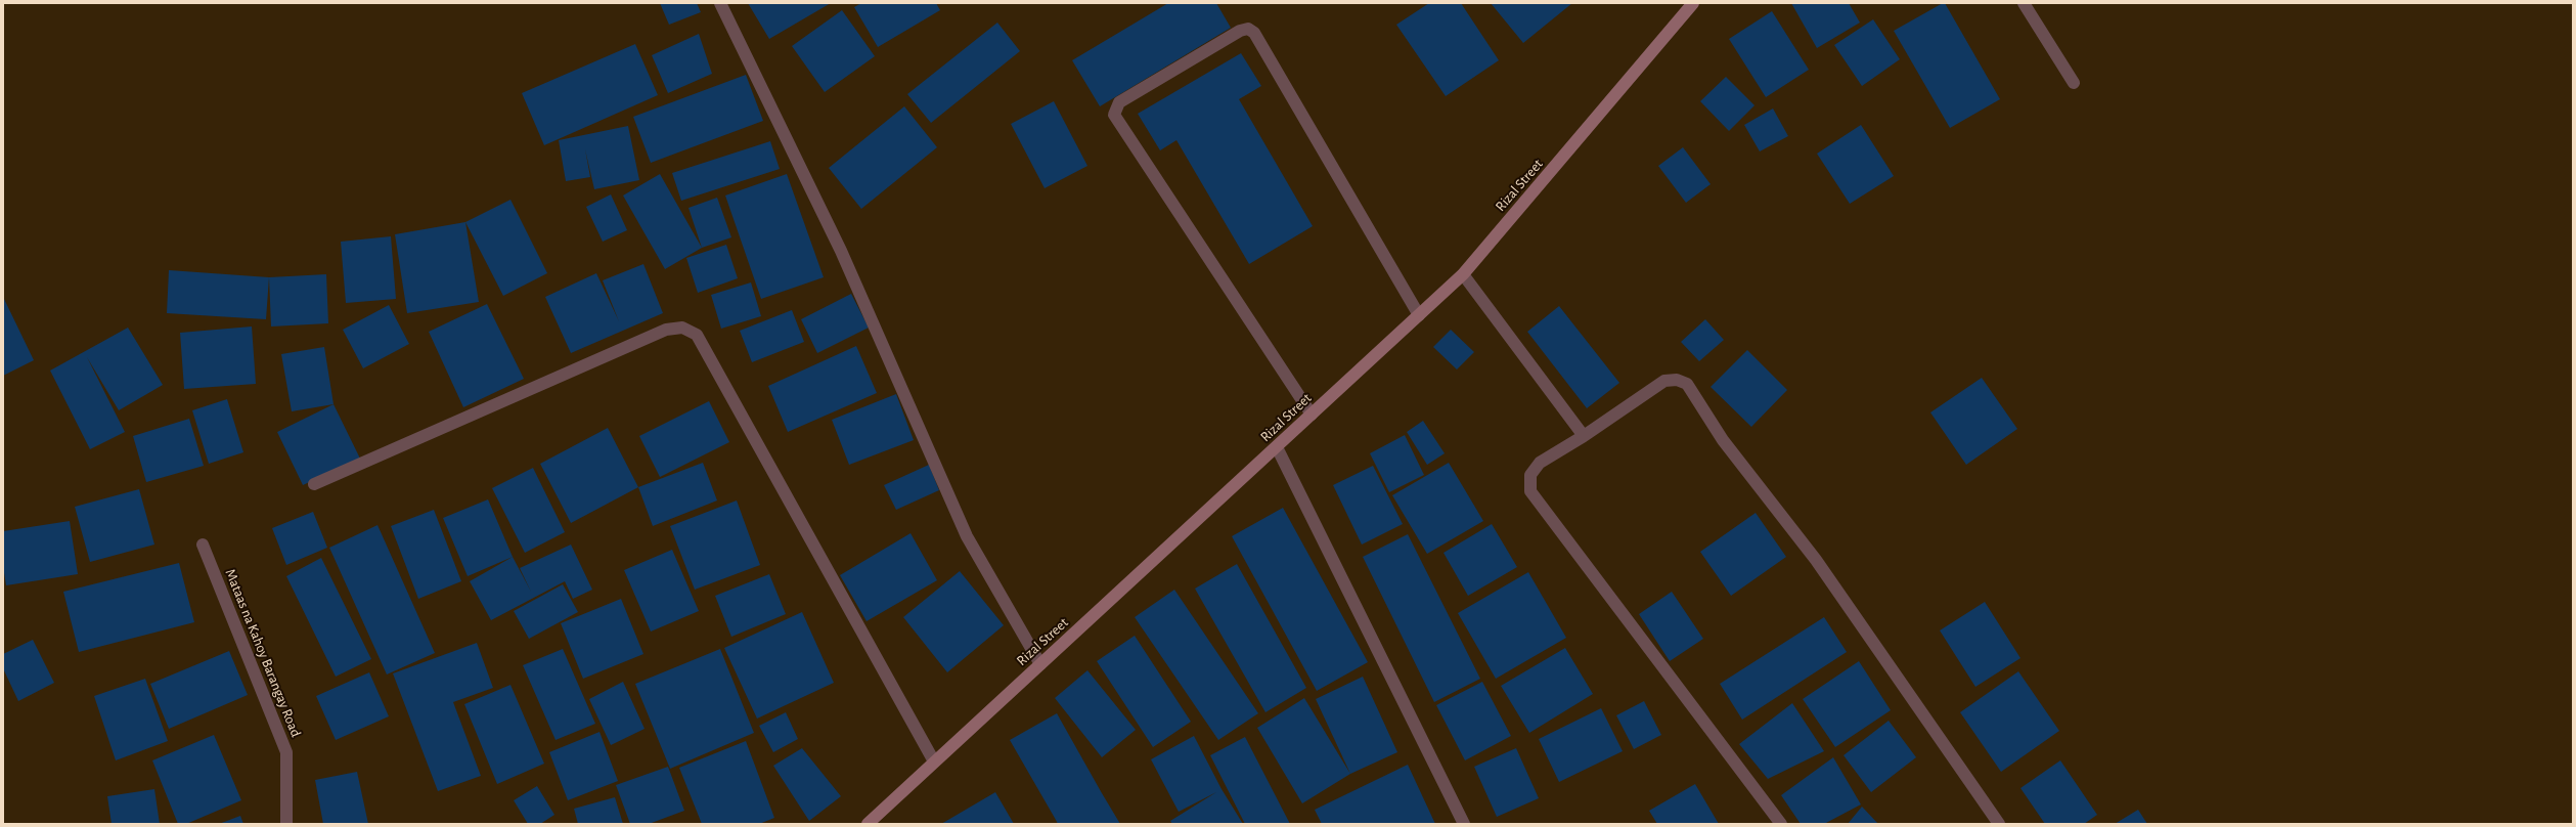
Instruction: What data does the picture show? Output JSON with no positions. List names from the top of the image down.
{
  "streets": {
    "main road": ["Rizal Street"],
    "street": ["Mataas na Kahoy Barangay Road"]
  }
}
